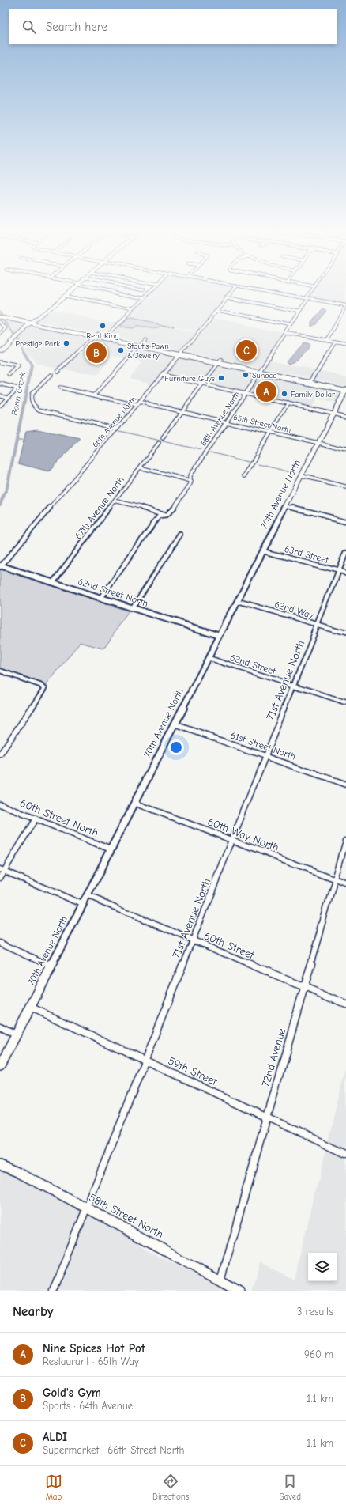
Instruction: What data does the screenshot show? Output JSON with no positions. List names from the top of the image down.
{
  "streets": {
    "street": [
      "68th Avenue North",
      "66th Avenue North",
      "65th Street North",
      "70th Avenue North",
      "67th Avenue North",
      "63rd Street",
      "62nd Street North",
      "62nd Way",
      "62nd Street",
      "71st Avenue North",
      "61st Street North",
      "60th Street North",
      "60th Way North",
      "60th Street",
      "72nd Avenue",
      "59th Street",
      "58th Street North"
    ]
  },
  "crossings": [
    ["68th Avenue North", "65th Street North"],
    ["68th Avenue North", "62nd Street North"],
    ["66th Avenue North", "65th Street North"],
    ["66th Avenue North", "62nd Street North"],
    ["65th Street North", "70th Avenue North"],
    ["70th Avenue North", "63rd Street"],
    ["70th Avenue North", "62nd Street North"],
    ["70th Avenue North", "62nd Way"],
    ["70th Avenue North", "62nd Street"],
    ["70th Avenue North", "61st Street North"],
    ["70th Avenue North", "60th Street North"],
    ["70th Avenue North", "60th Way North"],
    ["70th Avenue North", "60th Street"],
    ["70th Avenue North", "59th Street"],
    ["67th Avenue North", "62nd Street North"],
    ["63rd Street", "71st Avenue North"],
    ["62nd Way", "71st Avenue North"],
    ["62nd Street", "71st Avenue North"],
    ["71st Avenue North", "61st Street North"],
    ["71st Avenue North", "60th Way North"],
    ["71st Avenue North", "60th Street"],
    ["71st Avenue North", "59th Street"],
    ["71st Avenue North", "58th Street North"],
    ["60th Way North", "72nd Avenue"],
    ["60th Street", "72nd Avenue"],
    ["72nd Avenue", "59th Street"],
    ["72nd Avenue", "58th Street North"]
  ],
  "water": ["Bonn Creek"],
  "places": [
    "Rent King",
    "Prestige Park",
    "Stout's Pawn & Jewelry",
    "Sunoco",
    "Furniture Guys",
    "Family Dollar"
  ],
  "page": {
    "search": "Search here",
    "pins": ["C", "B", "A"],
    "heading": ["Nearby", "3 results"],
    "list": [
      {
        "mark": "A",
        "name": "Nine Spices Hot Pot",
        "note": "Restaurant · 65th Way",
        "value": "960 m"
      },
      {
        "mark": "B",
        "name": "Gold's Gym",
        "note": "Sports · 64th Avenue",
        "value": "1.1 km"
      },
      {
        "mark": "C",
        "name": "ALDI",
        "note": "Supermarket · 66th Street North",
        "value": "1.1 km"
      }
    ],
    "nav": ["Map", "Directions", "Saved"]
  }
}
